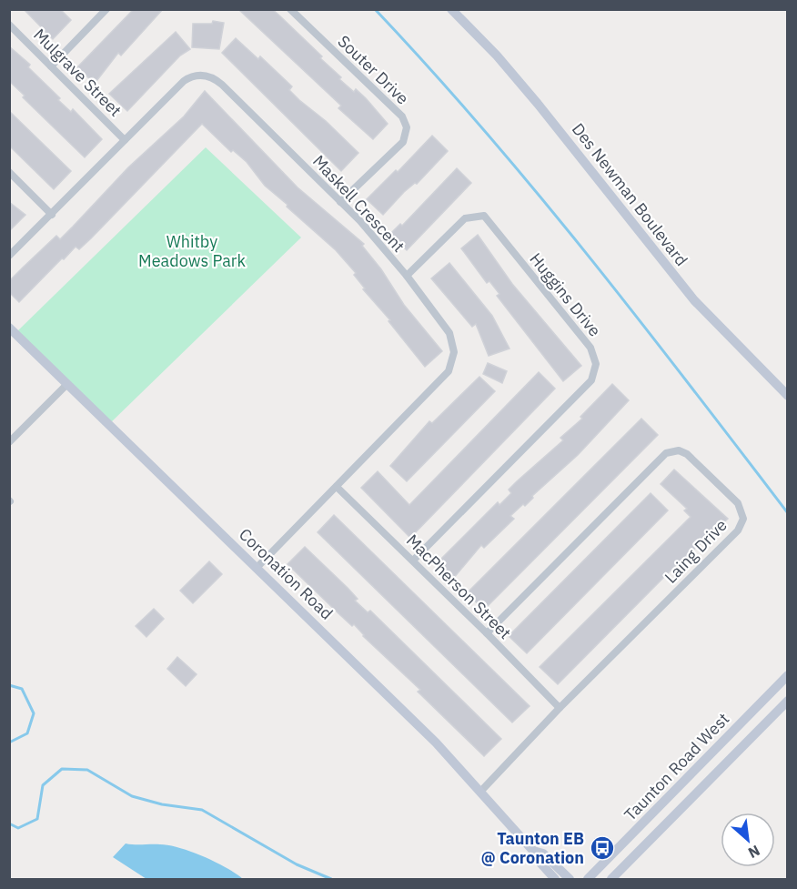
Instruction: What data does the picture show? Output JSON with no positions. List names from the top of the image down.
{
  "streets": {
    "street": [
      "Souter Drive",
      "Mulgrave Street",
      "Des Newman Boulevard",
      "Maskell Crescent",
      "Huggins Drive",
      "Laing Drive",
      "Coronation Road",
      "MacPherson Street",
      "Taunton Road West"
    ]
  },
  "crossings": [
    ["Souter Drive", "Maskell Crescent"],
    ["Mulgrave Street", "Maskell Crescent"],
    ["Maskell Crescent", "Huggins Drive"],
    ["Maskell Crescent", "Coronation Road"],
    ["Maskell Crescent", "MacPherson Street"],
    ["Huggins Drive", "MacPherson Street"],
    ["Laing Drive", "Coronation Road"],
    ["Laing Drive", "MacPherson Street"]
  ],
  "parks": ["Whitby Meadows Park"],
  "places": {
    "bus stop": ["Taunton EB @ Coronation"]
  },
  "north": "bottom right"
}
